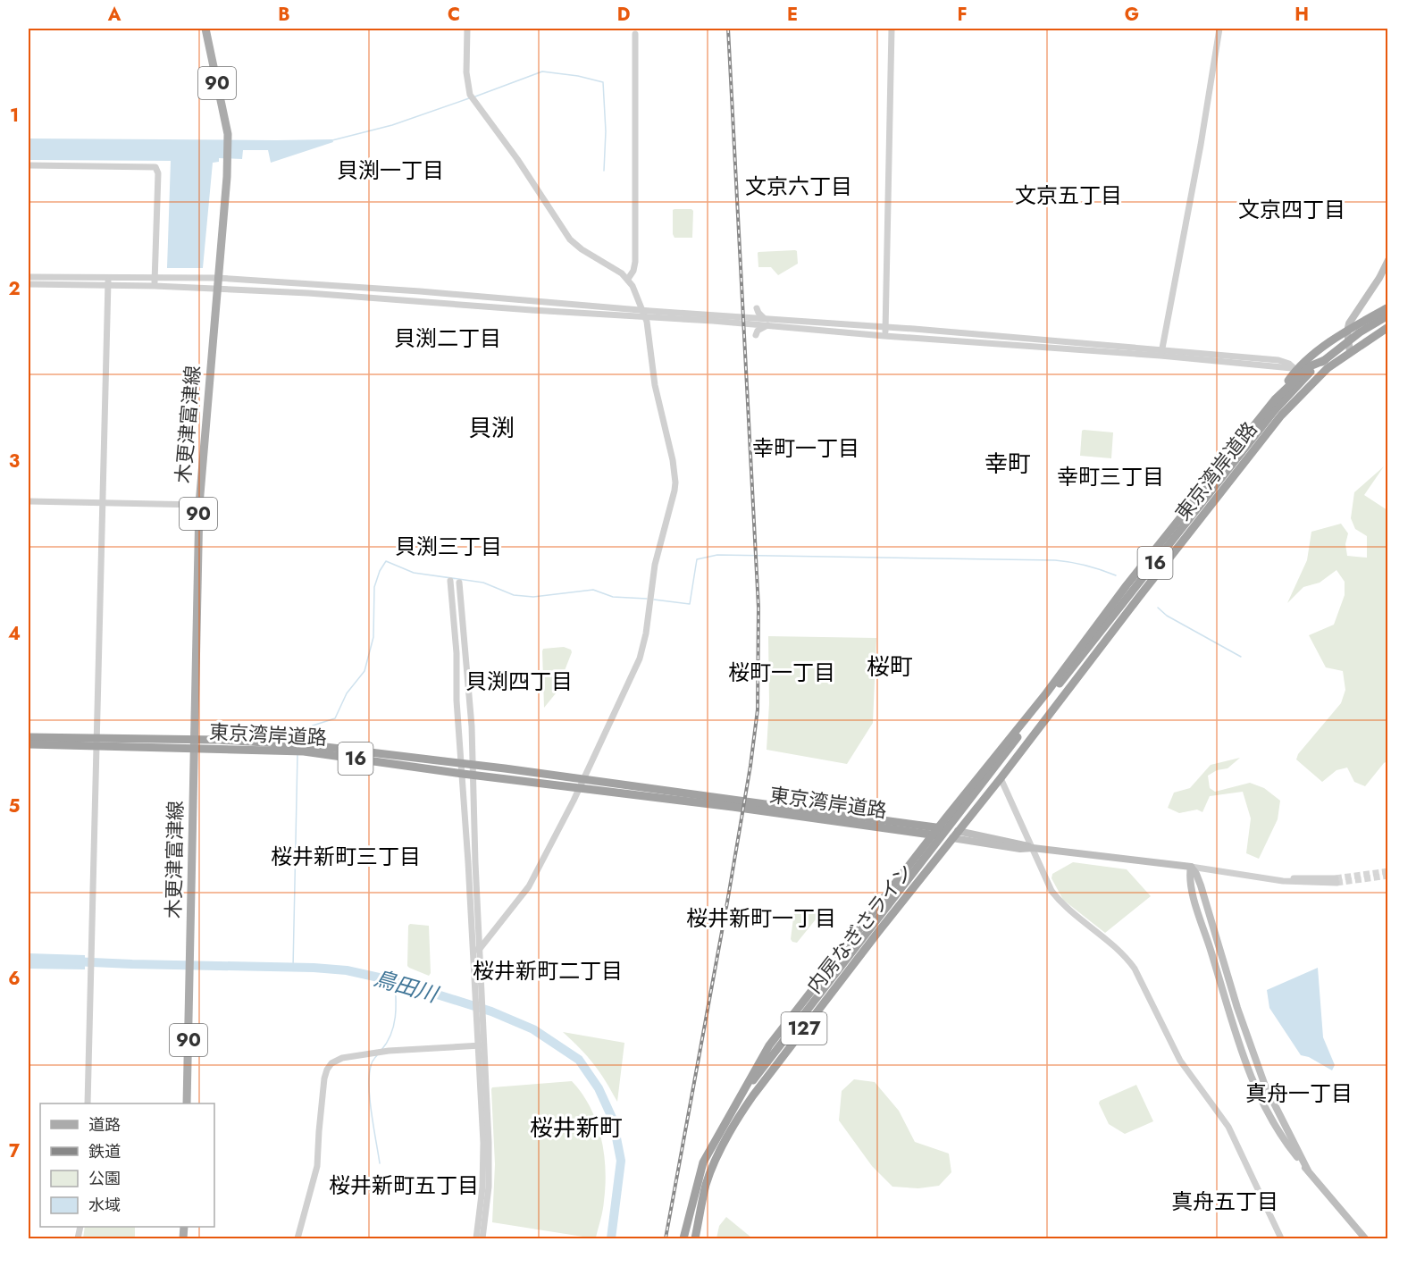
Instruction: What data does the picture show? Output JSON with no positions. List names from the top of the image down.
{
  "streets": {
    "highway": [
      "東京湾岸道路",
      "16",
      "内房なぎさライン",
      "127"
    ],
    "main road": ["90", "木更津富津線"]
  },
  "crossings": [
    ["木更津富津線", "東京湾岸道路"],
    ["東京湾岸道路", "16"],
    ["東京湾岸道路", "内房なぎさライン"],
    ["東京湾岸道路", "127"],
    ["16", "内房なぎさライン"],
    ["16", "127"],
    ["内房なぎさライン", "127"]
  ],
  "districts": [
    "貝渕一丁目",
    "文京六丁目",
    "文京五丁目",
    "文京四丁目",
    "貝渕二丁目",
    "貝渕",
    "幸町一丁目",
    "幸町",
    "幸町三丁目",
    "貝渕三丁目",
    "桜町",
    "桜町一丁目",
    "貝渕四丁目",
    "桜井新町三丁目",
    "桜井新町一丁目",
    "桜井新町二丁目",
    "真舟一丁目",
    "桜井新町",
    "桜井新町五丁目",
    "真舟五丁目"
  ],
  "water": ["鳥田川"],
  "legend": [
    "道路",
    "鉄道",
    "公園",
    "水域"
  ],
  "grid": {
    "columns": [
      "A",
      "B",
      "C",
      "D",
      "E",
      "F",
      "G",
      "H"
    ],
    "rows": [
      "1",
      "2",
      "3",
      "4",
      "5",
      "6",
      "7"
    ]
  }
}
